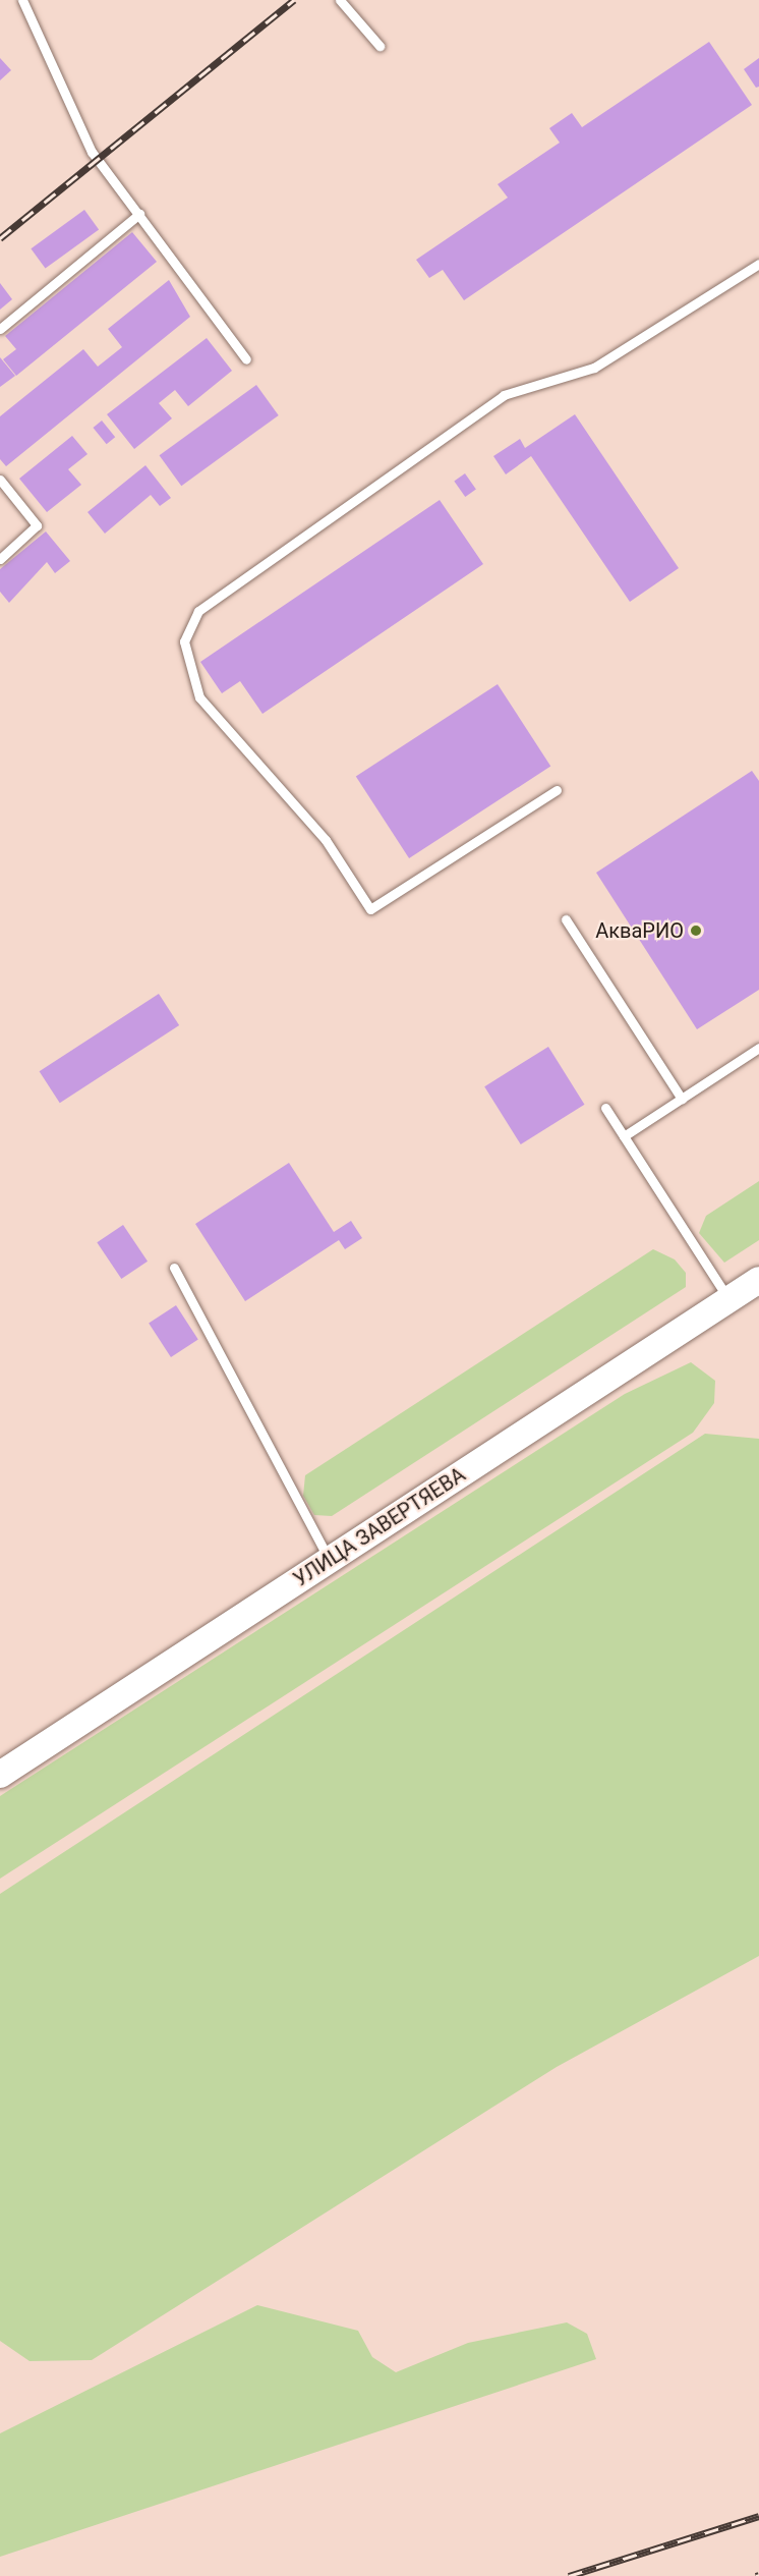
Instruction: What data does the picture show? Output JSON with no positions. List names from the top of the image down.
{
  "streets": {
    "main road": ["УЛИЦА ЗАВЕРТЯЕВА"]
  },
  "places": ["АкваРИО"]
}
